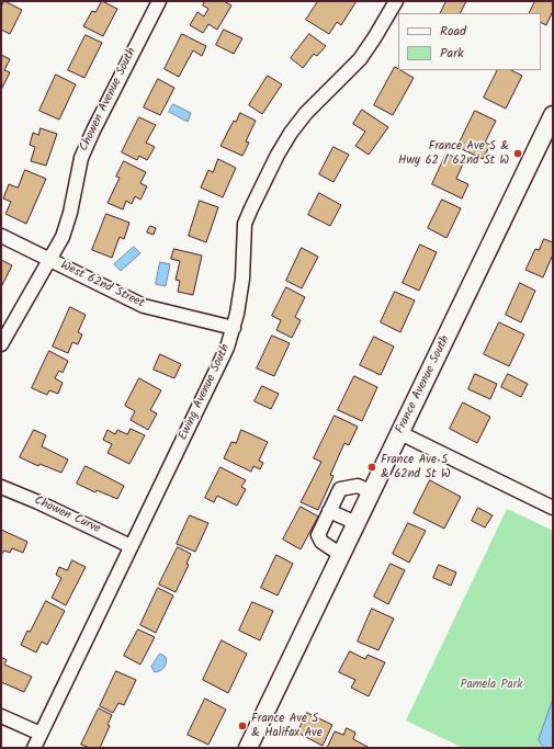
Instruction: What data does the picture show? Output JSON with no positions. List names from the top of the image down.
{
  "streets": {
    "main road": ["France Avenue South"],
    "street": [
      "Chowen Avenue South",
      "West 62nd Street",
      "Ewing Avenue South",
      "Chowen Curve"
    ]
  },
  "crossings": [
    ["Chowen Avenue South", "West 62nd Street"],
    ["West 62nd Street", "Ewing Avenue South"],
    ["Ewing Avenue South", "Chowen Curve"]
  ],
  "parks": ["Pamela Park"],
  "places": ["France Ave S & Hwy 62 / 62nd St W", "France Ave S & 62nd St W", "France Ave S & Halifax Ave"],
  "legend": ["Road", "Park"]
}
